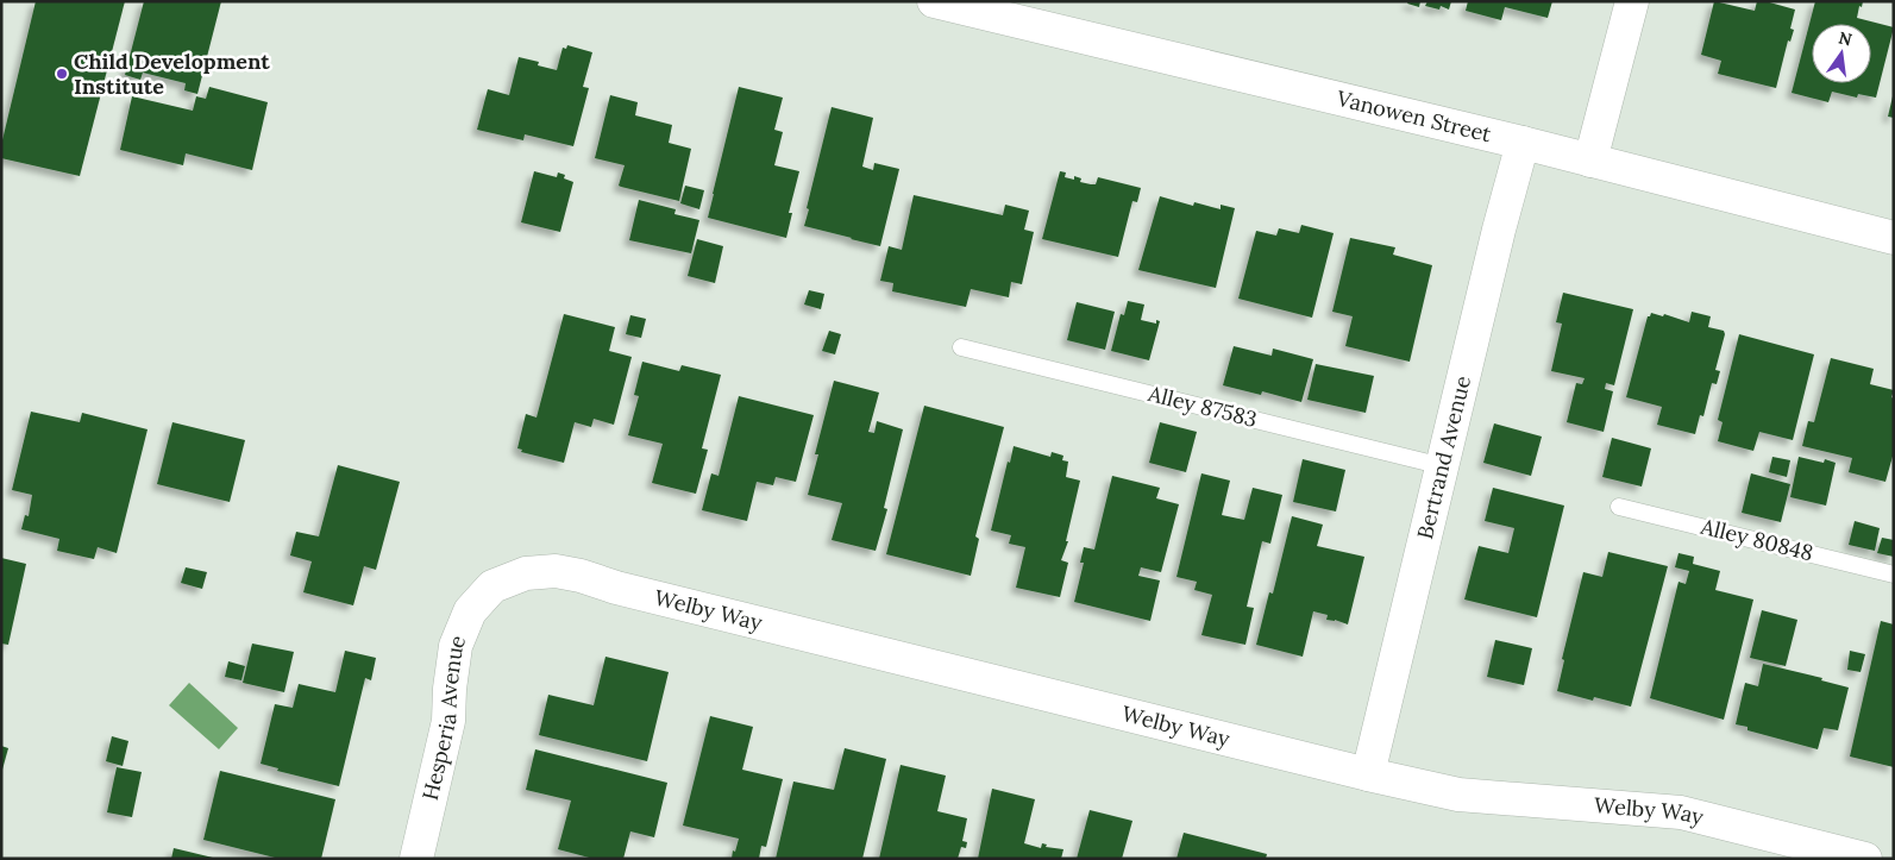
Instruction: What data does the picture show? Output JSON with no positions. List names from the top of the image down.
{
  "streets": {
    "street": [
      "Vanowen Street",
      "Bertrand Avenue",
      "Welby Way",
      "Hesperia Avenue"
    ],
    "lane": ["Alley 87583", "Alley 80848"]
  },
  "crossings": [
    ["Vanowen Street", "Bertrand Avenue"],
    ["Alley 87583", "Bertrand Avenue"],
    ["Bertrand Avenue", "Welby Way"],
    ["Welby Way", "Hesperia Avenue"]
  ],
  "places": ["Child Development Institute"],
  "north": "top"
}
